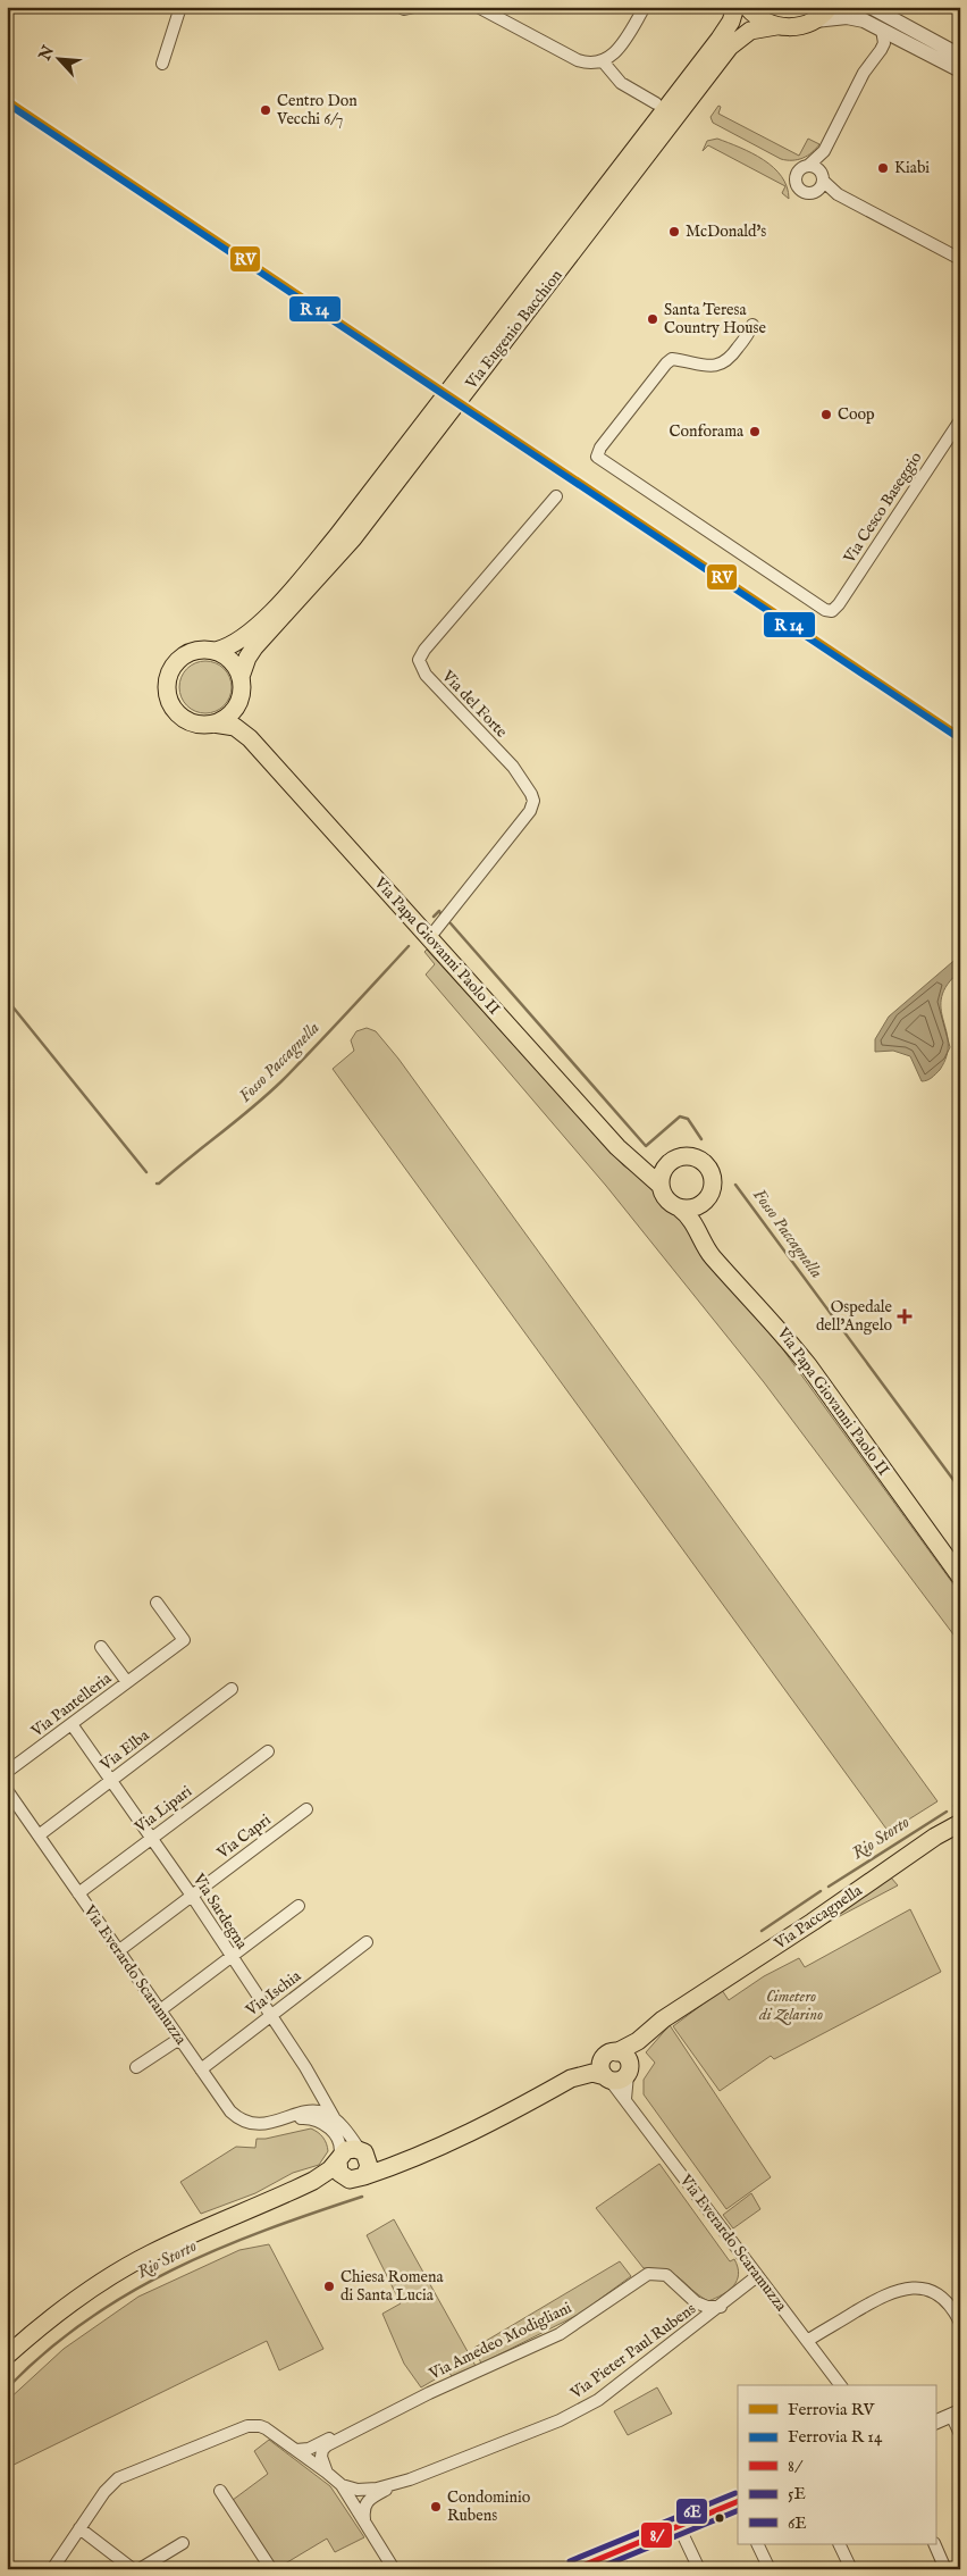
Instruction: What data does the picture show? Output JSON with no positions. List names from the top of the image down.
{
  "streets": {
    "main road": ["Via Eugenio Bacchion", "Via Papa Giovanni Paolo II", "Via Paccagnella"],
    "street": [
      "Via Cesco Baseggio",
      "Via del Forte",
      "Via Pantelleria",
      "Via Elba",
      "Via Lipari",
      "Via Capri",
      "Via Sardegna",
      "Via Everardo Scaramuzza",
      "Via Ischia",
      "Via Amedeo Modigliani",
      "Via Pieter Paul Rubens"
    ]
  },
  "crossings": [
    ["Via Eugenio Bacchion", "Via Papa Giovanni Paolo II"],
    ["Via del Forte", "Via Papa Giovanni Paolo II"],
    ["Via Pantelleria", "Via Sardegna"],
    ["Via Elba", "Via Sardegna"],
    ["Via Elba", "Via Everardo Scaramuzza"],
    ["Via Lipari", "Via Sardegna"],
    ["Via Lipari", "Via Everardo Scaramuzza"],
    ["Via Capri", "Via Sardegna"],
    ["Via Capri", "Via Everardo Scaramuzza"],
    ["Via Sardegna", "Via Everardo Scaramuzza"],
    ["Via Sardegna", "Via Ischia"],
    ["Via Paccagnella", "Via Everardo Scaramuzza"],
    ["Via Everardo Scaramuzza", "Via Ischia"],
    ["Via Everardo Scaramuzza", "Via Pieter Paul Rubens"]
  ],
  "water": ["Fosso Paccagnella", "Rio Storto"],
  "parks": ["Cimetero di Zelarino"],
  "places": {
    "other": [
      "Centro Don Vecchi 6/7",
      "Kiabi",
      "McDonald's",
      "Santa Teresa Country House",
      "Coop",
      "Conforama",
      "Chiesa Romena di Santa Lucia",
      "Condominio Rubens"
    ],
    "health": ["Ospedale dell'Angelo"]
  },
  "lines": [
    "rail line RV",
    "transit line 6E",
    "transit line 8/",
    "transit line 5E"
  ],
  "legend": [
    "Ferrovia RV",
    "Ferrovia R 14",
    "8/",
    "5E",
    "6E"
  ],
  "north": "top left"
}
